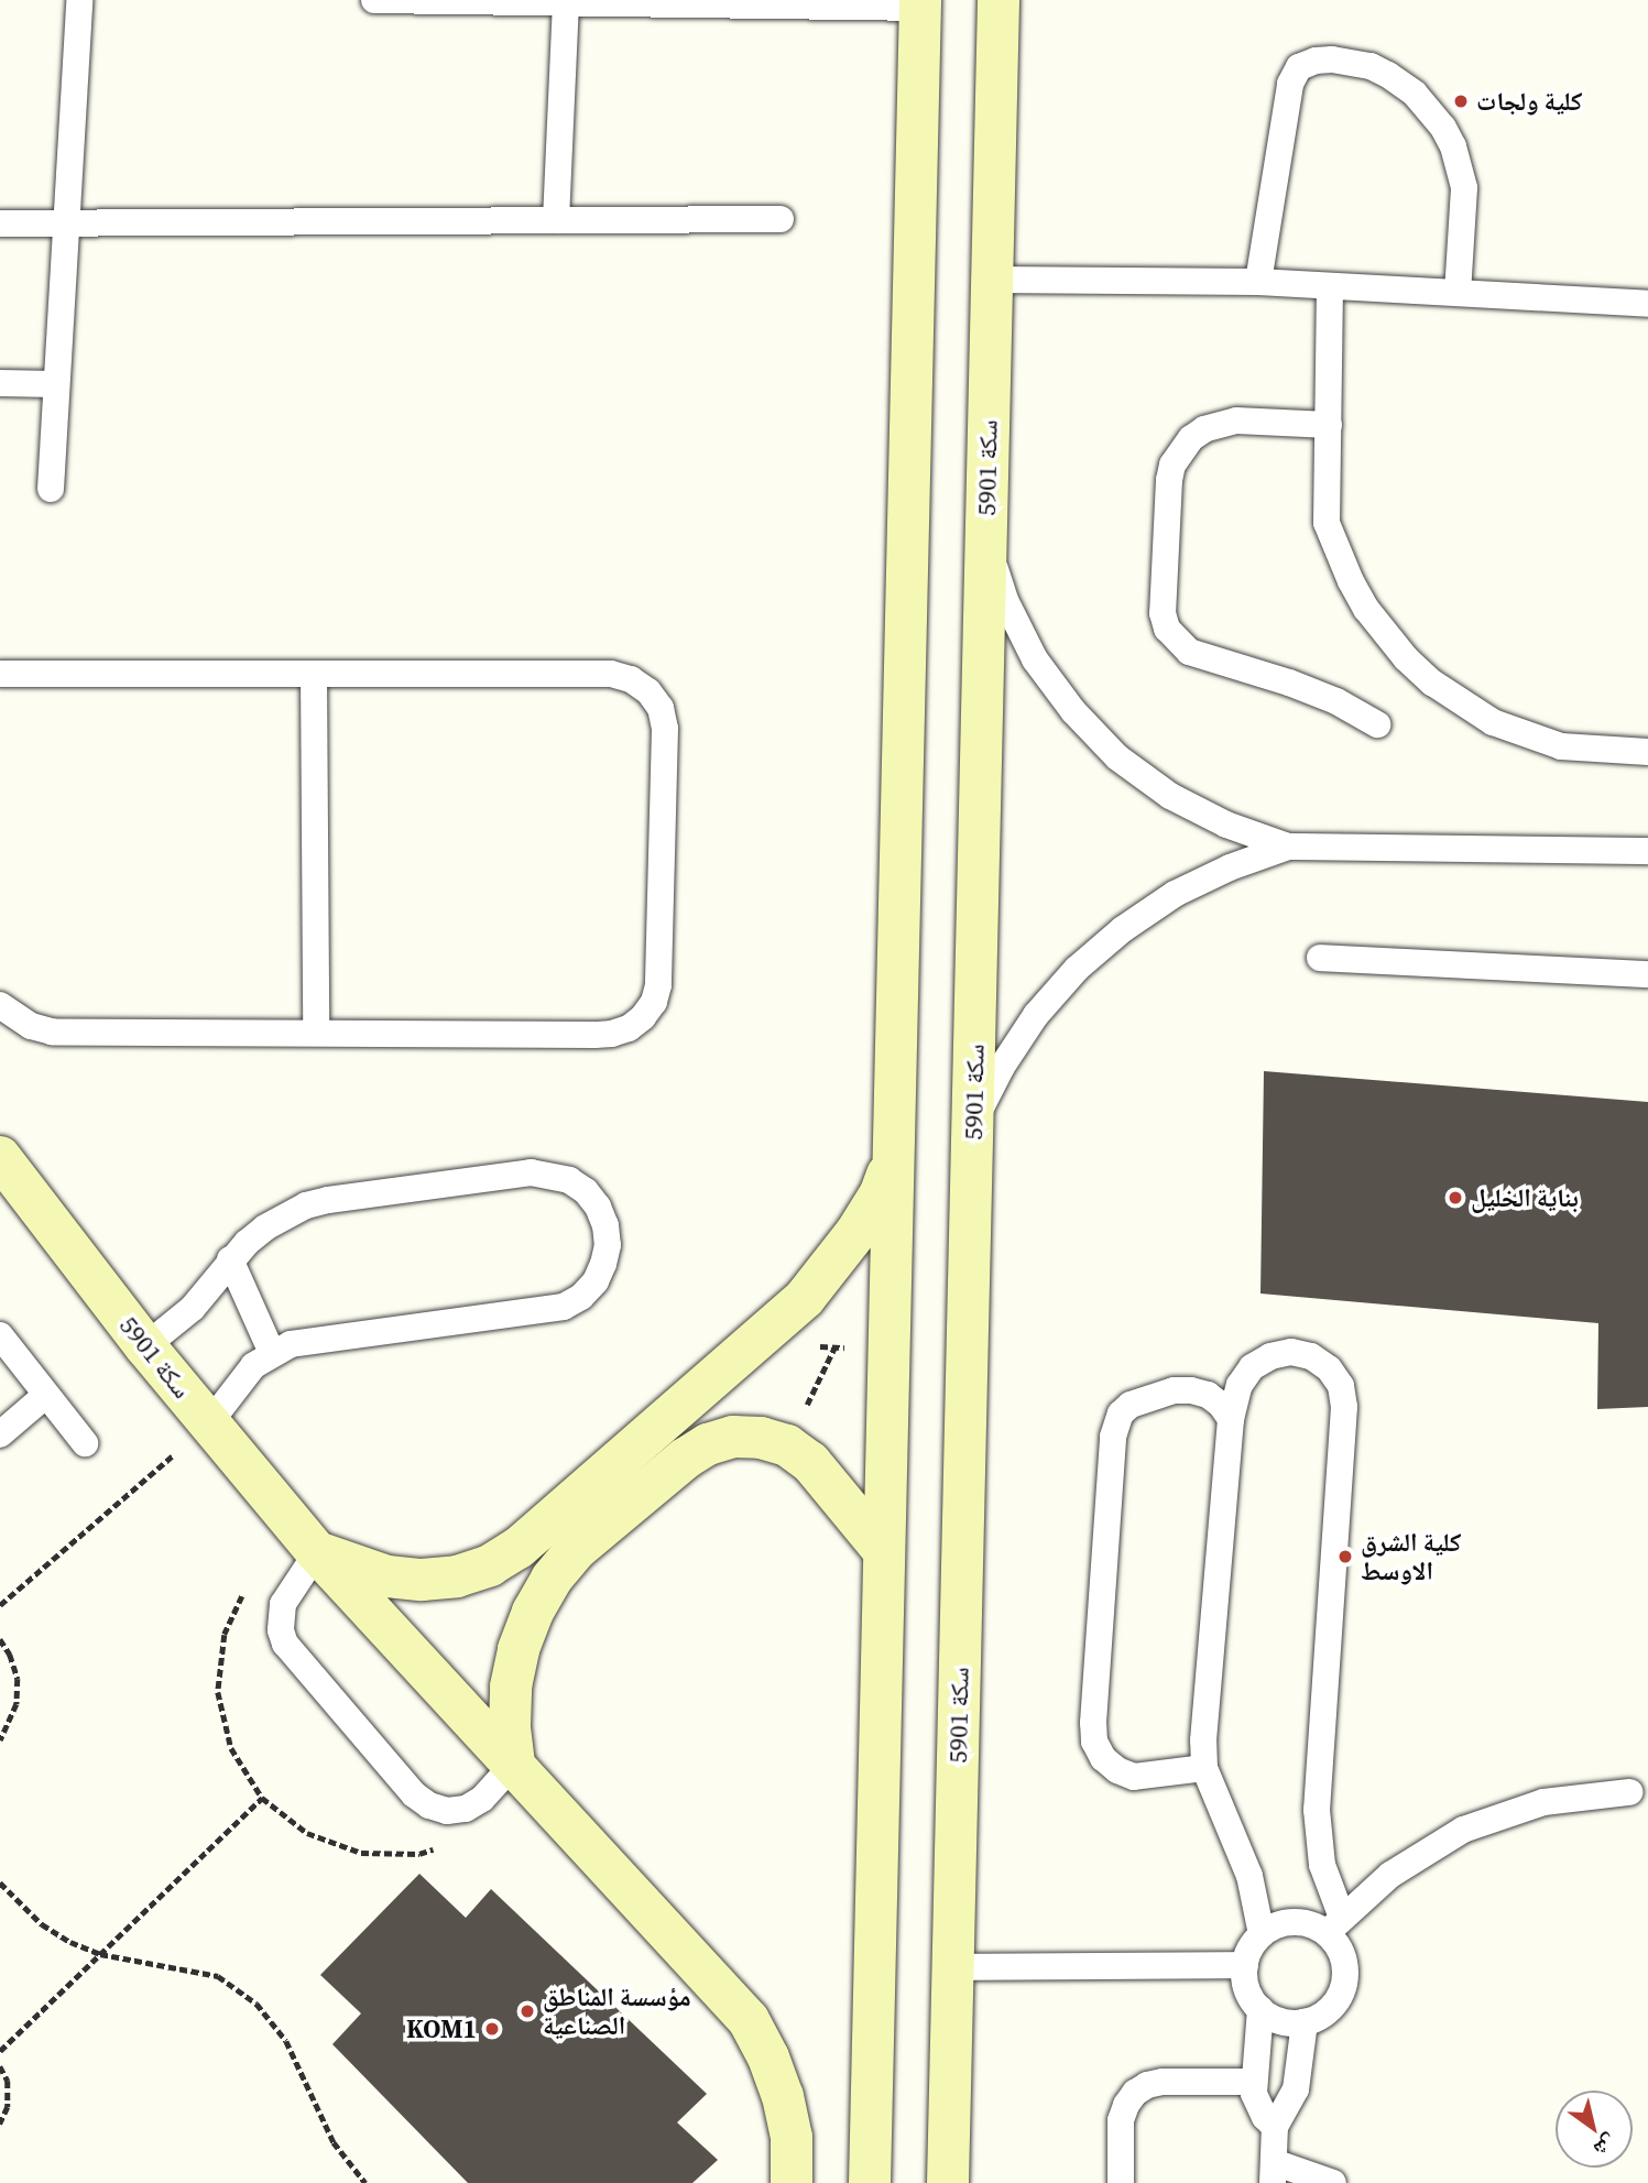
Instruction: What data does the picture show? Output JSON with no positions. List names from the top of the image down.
{
  "streets": {
    "street": ["سكة 5901"]
  },
  "places": [
    "كلية ولجات",
    "بناية الخليل",
    "كلية الشرق الاوسط",
    "مؤسسة المناطق الصناعية",
    "KOM1"
  ],
  "north": "bottom right"
}
